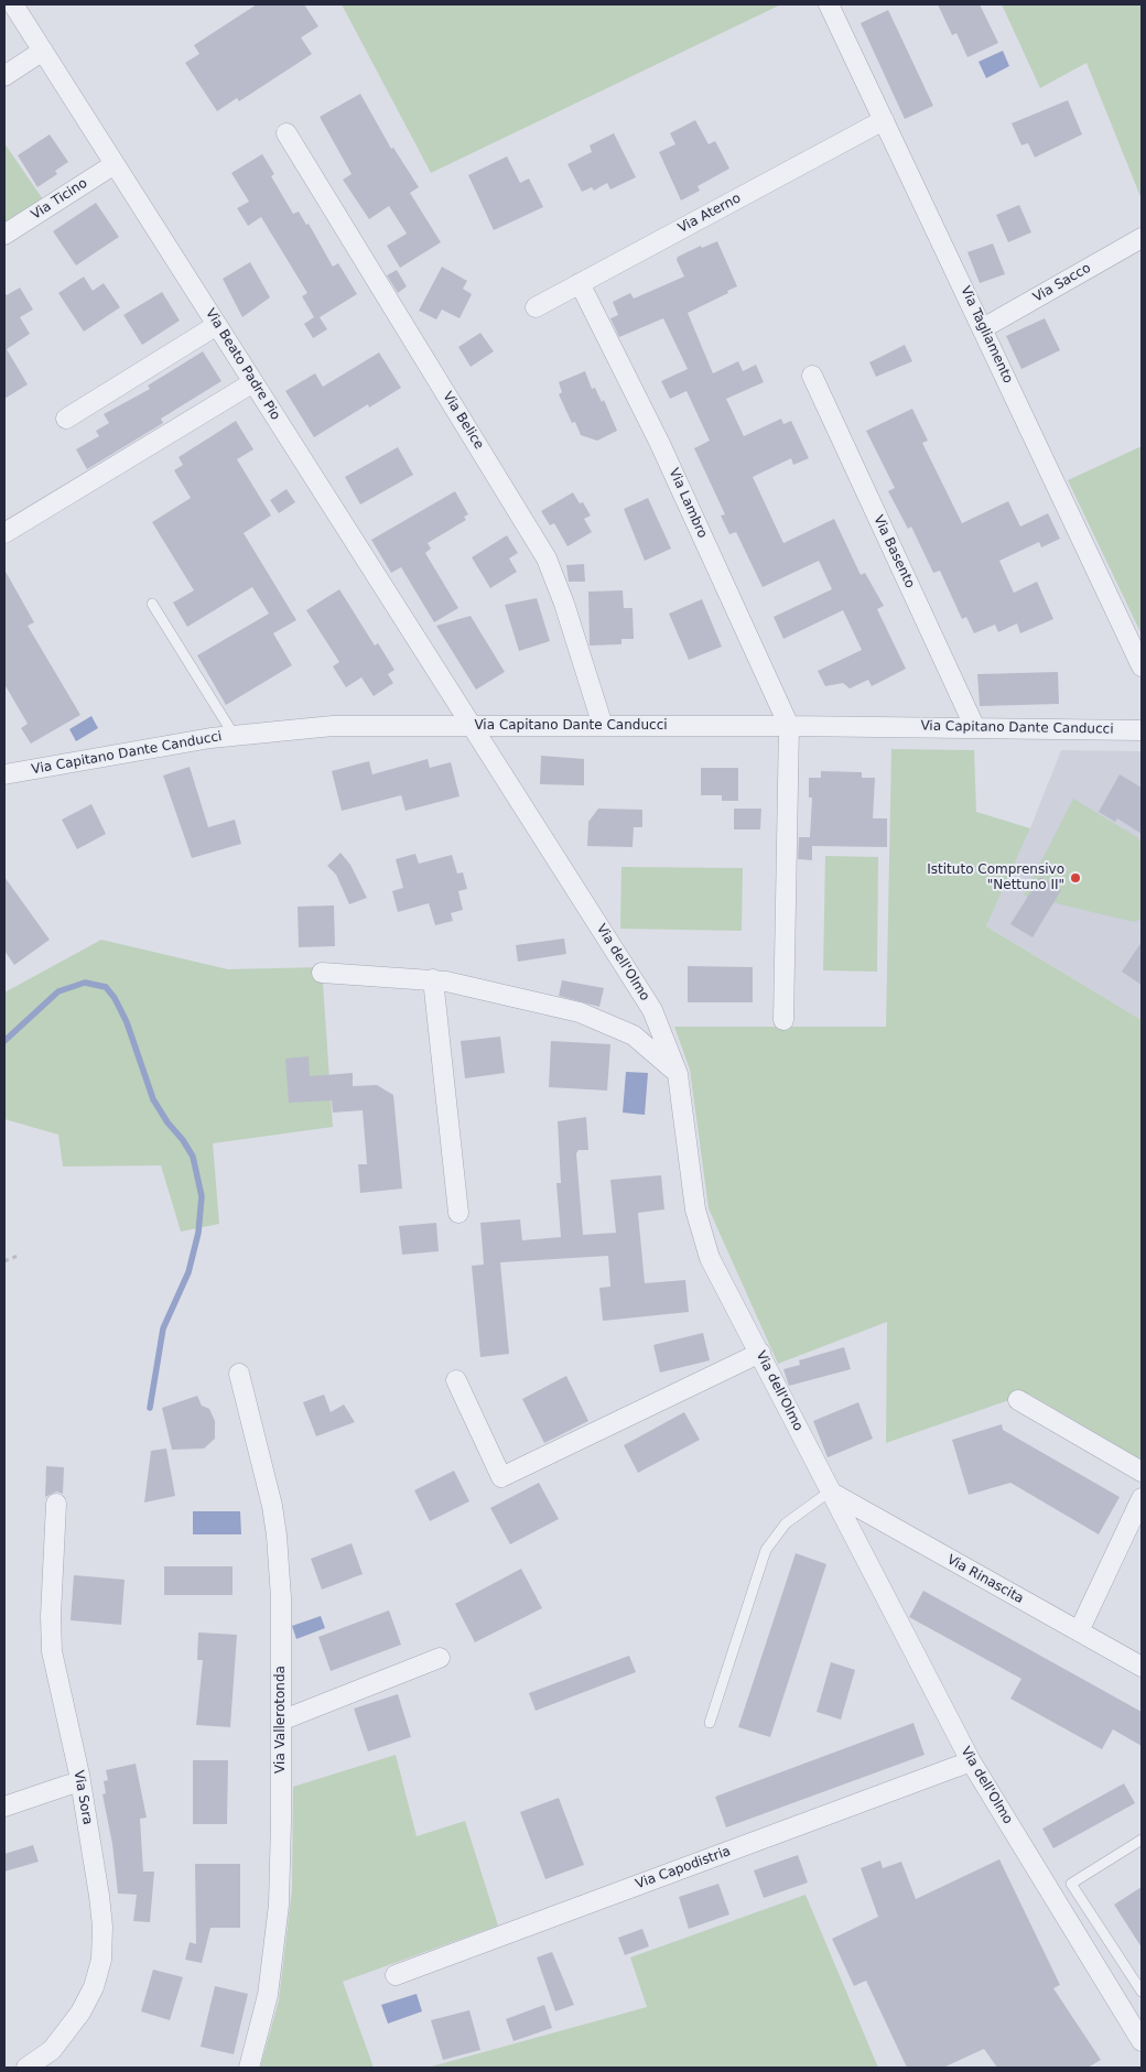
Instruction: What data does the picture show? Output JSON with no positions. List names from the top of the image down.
{
  "streets": {
    "street": [
      "Via Ticino",
      "Via Aterno",
      "Via Sacco",
      "Via Tagliamento",
      "Via Beato Padre Pio",
      "Via Belice",
      "Via Lambro",
      "Via Basento",
      "Via Capitano Dante Canducci",
      "Via dell'Olmo",
      "Via Rinascita",
      "Via Vallerotonda",
      "Via Sora",
      "Via Capodistria"
    ]
  },
  "crossings": [
    ["Via Ticino", "Via Beato Padre Pio"],
    ["Via Aterno", "Via Tagliamento"],
    ["Via Aterno", "Via Lambro"],
    ["Via Sacco", "Via Tagliamento"],
    ["Via Beato Padre Pio", "Via Capitano Dante Canducci"],
    ["Via Beato Padre Pio", "Via dell'Olmo"],
    ["Via Belice", "Via Capitano Dante Canducci"],
    ["Via Lambro", "Via Capitano Dante Canducci"],
    ["Via Basento", "Via Capitano Dante Canducci"],
    ["Via Capitano Dante Canducci", "Via dell'Olmo"],
    ["Via dell'Olmo", "Via Rinascita"],
    ["Via dell'Olmo", "Via Capodistria"]
  ],
  "places": ["Istituto Comprensivo \"Nettuno II\""]
}
